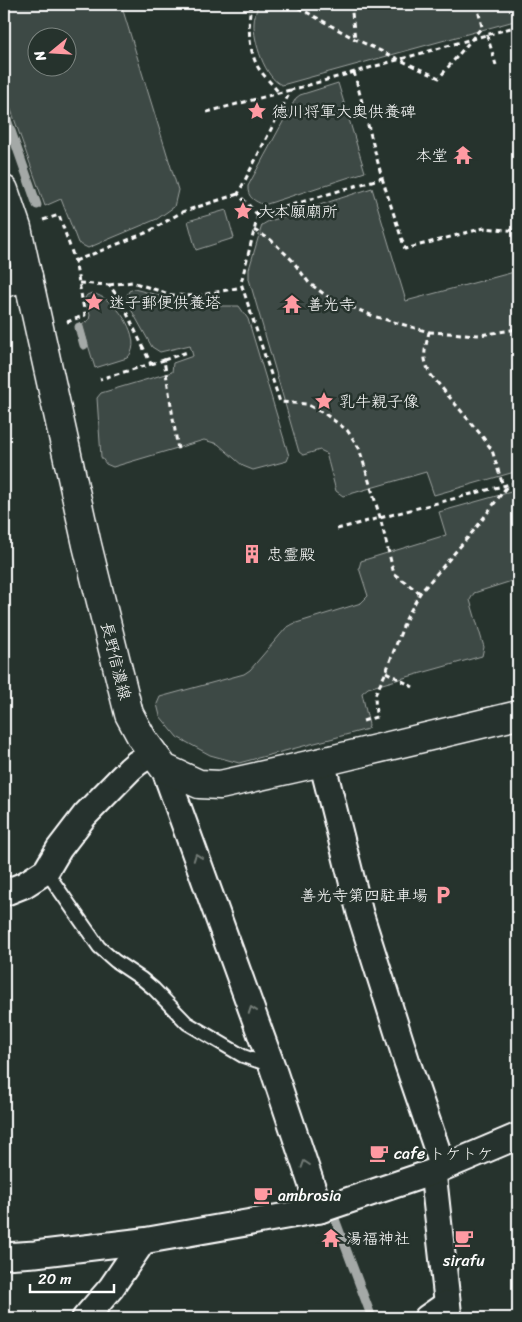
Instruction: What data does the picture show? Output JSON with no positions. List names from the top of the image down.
{
  "streets": {
    "main road": ["長野信濃線"]
  },
  "places": {
    "place": [
      "徳川将軍大奥供養碑",
      "大本願廟所",
      "迷子郵便供養塔",
      "乳牛親子像"
    ],
    "temple": ["本堂", "善光寺", "湯福神社"],
    "building": ["忠霊殿"],
    "parking": ["善光寺第四駐車場"],
    "cafe": ["cafe トケトケ", "ambrosia", "sirafu"]
  },
  "scale_bar": "20 m",
  "north": "left"
}
